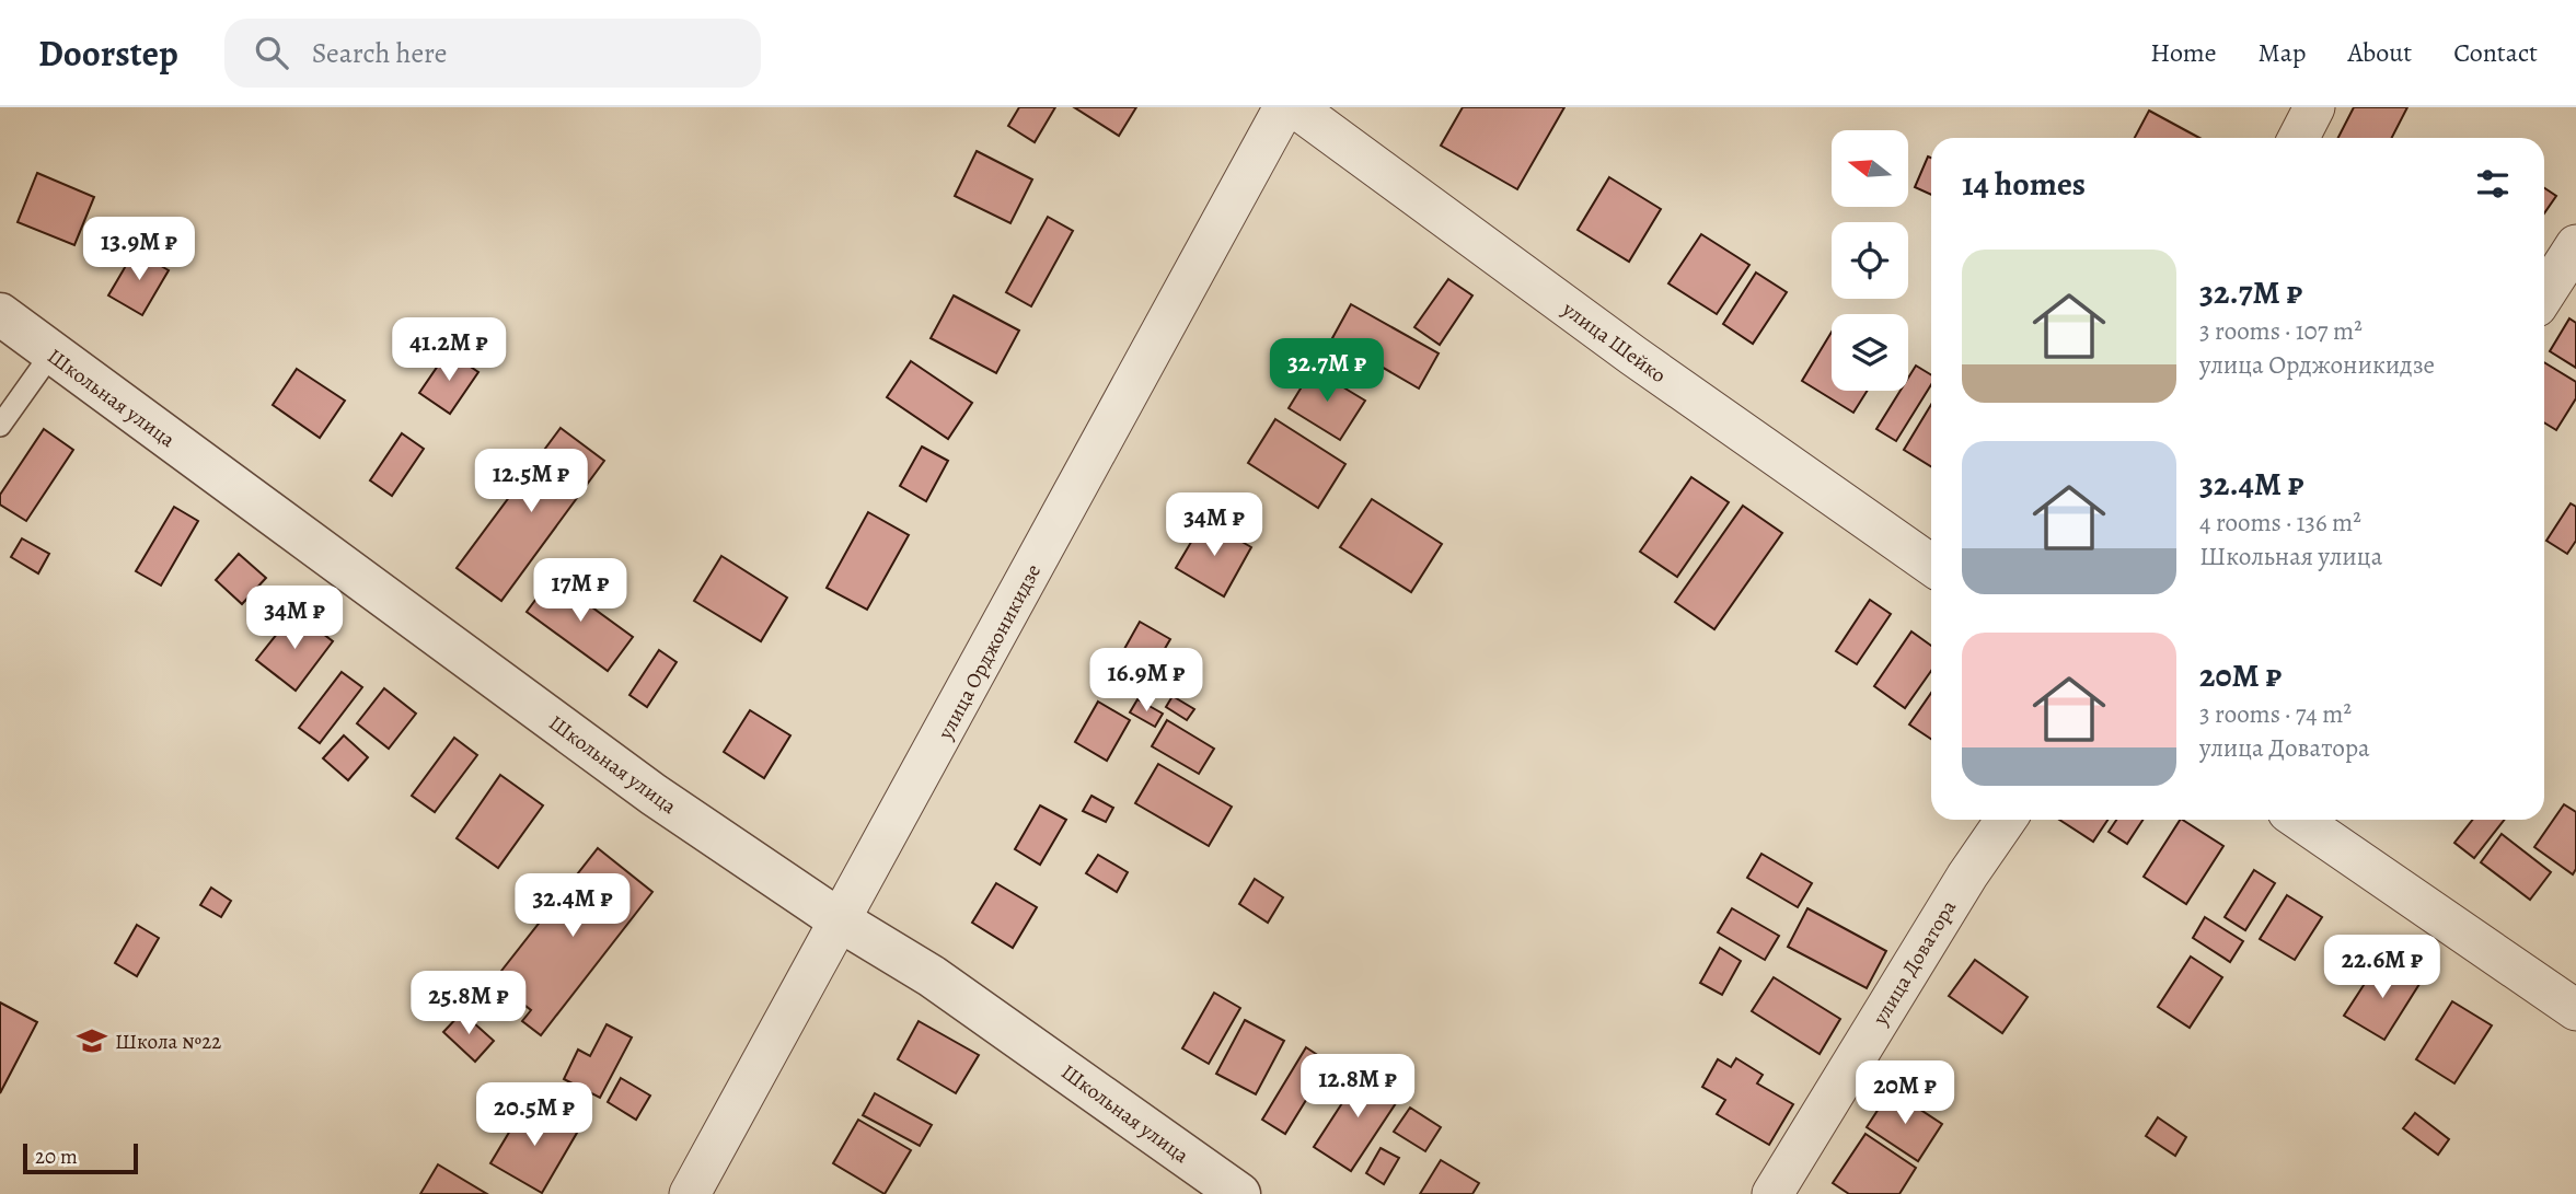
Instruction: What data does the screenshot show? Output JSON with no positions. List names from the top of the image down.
{
  "streets": {
    "street": [
      "улица Шейко",
      "Школьная улица",
      "улица Орджоникидзе",
      "улица Доватора"
    ]
  },
  "crossings": [
    ["Школьная улица", "улица Орджоникидзе"]
  ],
  "places": {
    "school or university": ["Школа №22"]
  },
  "scale_bar": "20 m",
  "north": "left",
  "page": {
    "header": "Doorstep",
    "search": "Search here",
    "nav": [
      "Home",
      "Map",
      "About",
      "Contact"
    ],
    "heading": "14 homes",
    "price": [
      "13.9M ₽",
      "41.2M ₽",
      "32.7M ₽",
      "12.5M ₽",
      "34M ₽",
      "17M ₽",
      "34M ₽",
      "16.9M ₽",
      "32.4M ₽",
      "22.6M ₽",
      "25.8M ₽",
      "12.8M ₽",
      "20M ₽",
      "20.5M ₽"
    ],
    "list": [
      {
        "name": "32.7M ₽",
        "note": "3 rooms · 107 m² · улица Орджоникидзе"
      },
      {
        "name": "32.4M ₽",
        "note": "4 rooms · 136 m² · Школьная улица"
      },
      {
        "name": "20M ₽",
        "note": "3 rooms · 74 m² · улица Доватора"
      }
    ],
    "scale": "20 m"
  }
}
